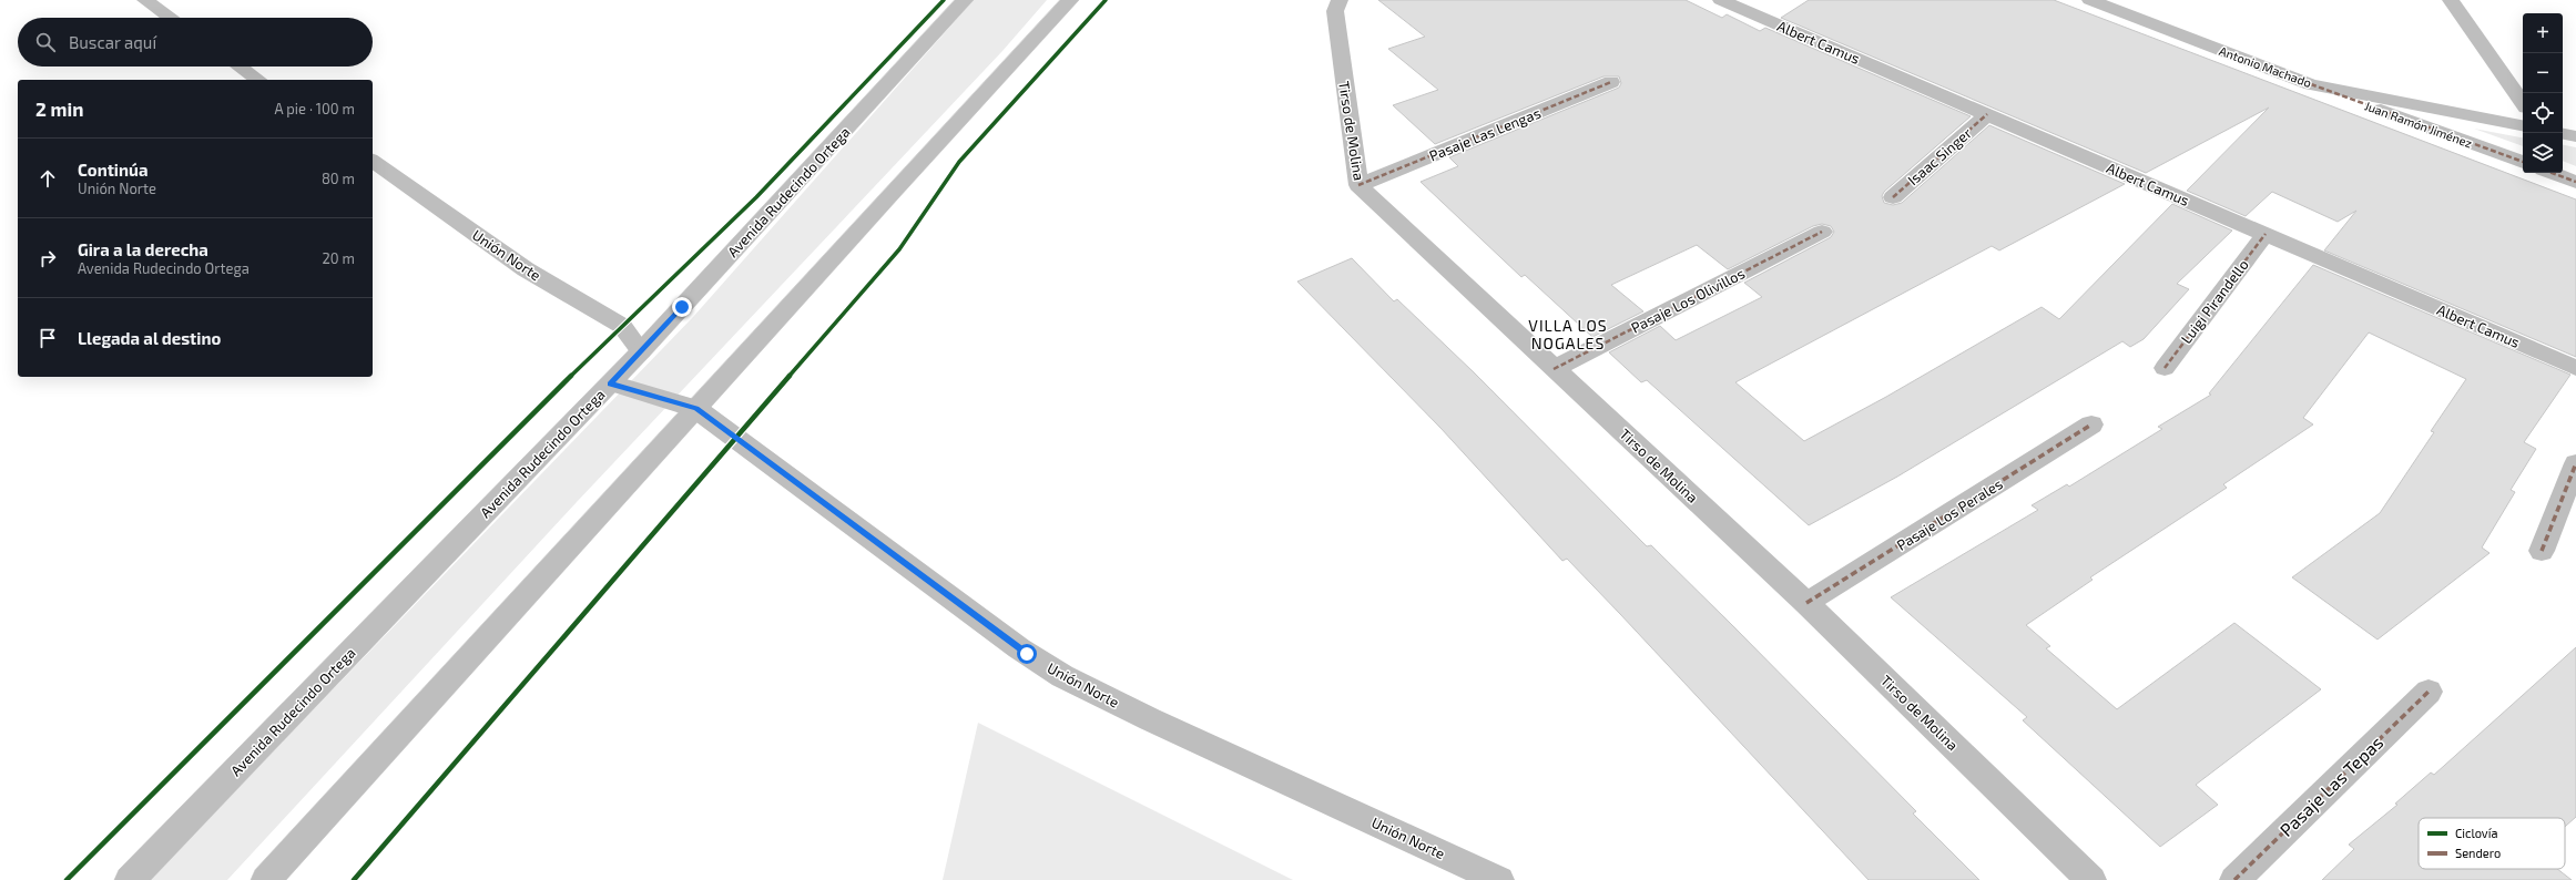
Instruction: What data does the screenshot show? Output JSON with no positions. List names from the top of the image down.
{
  "streets": {
    "street": [
      "Albert Camus",
      "Antonio Machado",
      "Juan Ramón Jiménez",
      "Tirso de Molina",
      "Pasaje Las Lengas",
      "Isaac Singer",
      "Avenida Rudecindo Ortega",
      "Unión Norte",
      "Pasaje Los Olivillos",
      "Luigi Pirandello",
      "Pasaje Los Perales",
      "Pasaje Las Tepas"
    ]
  },
  "crossings": [
    ["Albert Camus", "Isaac Singer"],
    ["Albert Camus", "Luigi Pirandello"],
    ["Antonio Machado", "Juan Ramón Jiménez"],
    ["Tirso de Molina", "Pasaje Las Lengas"],
    ["Tirso de Molina", "Pasaje Los Olivillos"],
    ["Tirso de Molina", "Pasaje Los Perales"],
    ["Avenida Rudecindo Ortega", "Unión Norte"]
  ],
  "districts": ["VILLA LOS NOGALES"],
  "legend": ["Ciclovía", "Sendero"],
  "page": {
    "map_buttons": ["+", "−"],
    "search": "Buscar aquí",
    "heading": ["2 min", "A pie · 100 m"],
    "list": [
      ["Continúa", "Unión Norte", "80 m"],
      ["Gira a la derecha", "Avenida Rudecindo Ortega", "20 m"],
      "Llegada al destino"
    ]
  }
}
